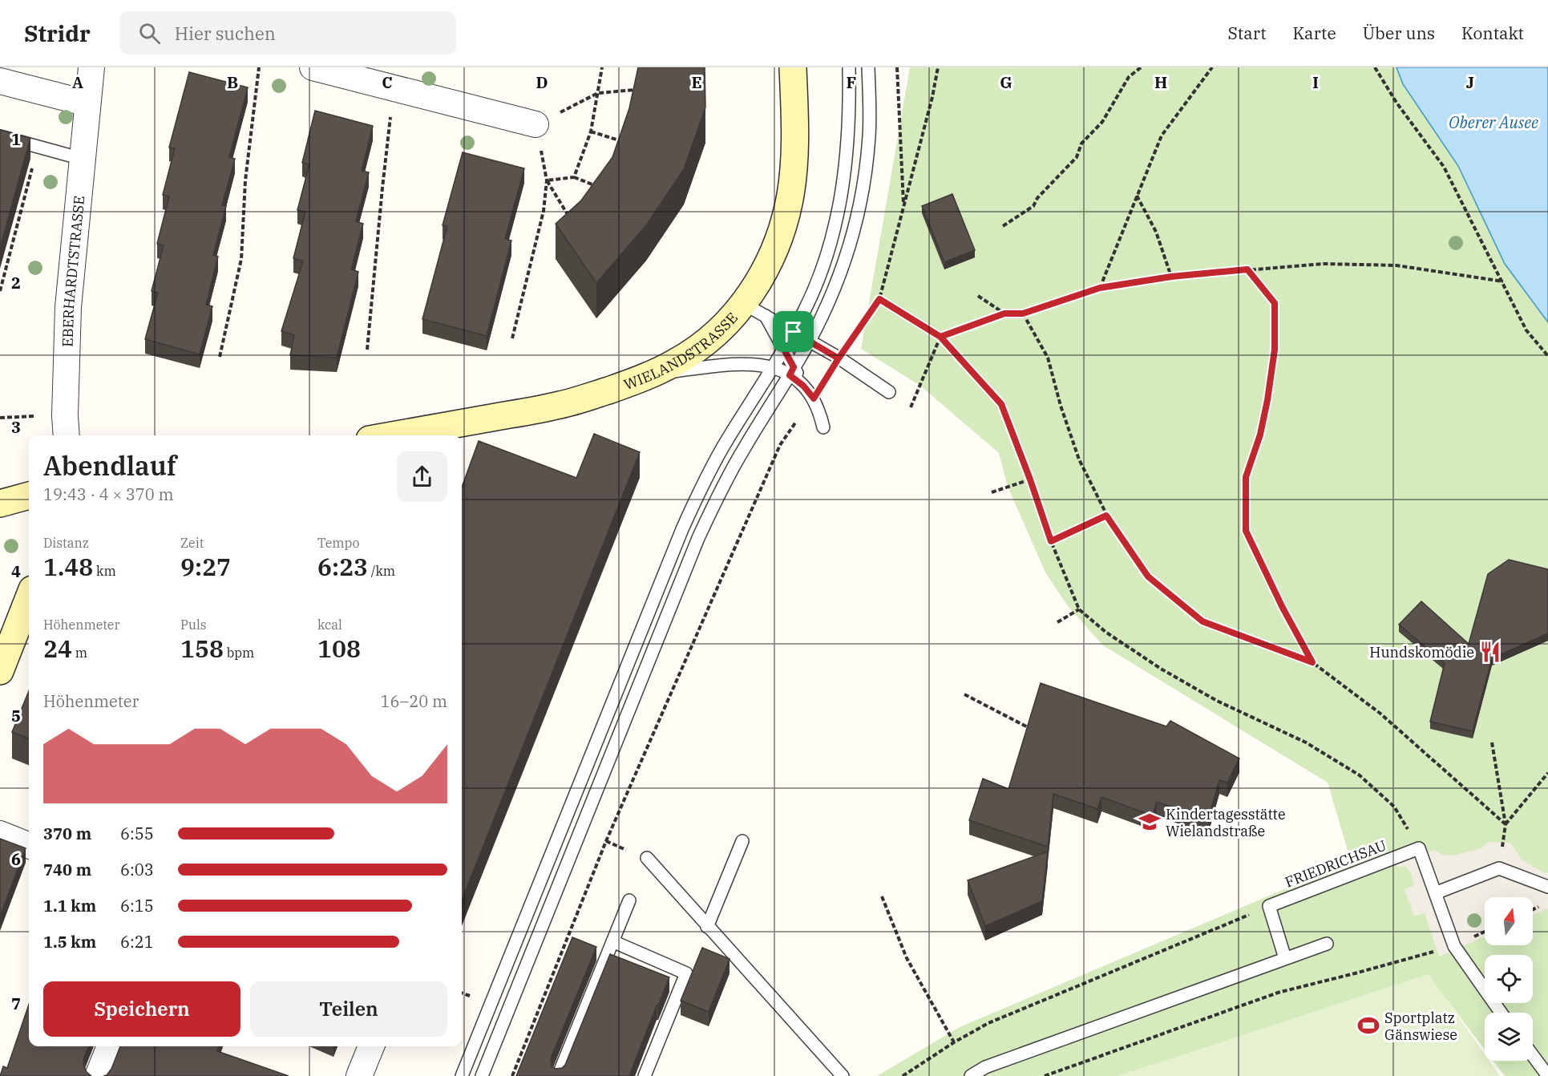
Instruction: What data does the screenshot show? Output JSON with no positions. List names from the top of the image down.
{
  "streets": {
    "street": ["EBERHARDTSTRASSE", "WIELANDSTRASSE"],
    "lane": ["FRIEDRICHSAU"]
  },
  "water": ["Oberer Ausee"],
  "places": {
    "restaurant": ["Hundskomödie"],
    "school or university": ["Kindertagesstätte Wielandstraße"],
    "sports": ["Sportplatz Gänswiese"]
  },
  "north": "top",
  "page": {
    "header": "Stridr",
    "search": "Hier suchen",
    "nav": [
      "Start",
      "Karte",
      "Über uns",
      "Kontakt"
    ],
    "heading": ["Abendlauf", "19:43 · 4 × 370 m"],
    "stats": [
      ["Distanz", "1.48 km"],
      ["Zeit", "9:27"],
      ["Tempo", "6:23 /km"],
      ["Höhenmeter", "24 m"],
      ["Puls", "158 bpm"],
      ["kcal", "108"]
    ],
    "chart": ["Höhenmeter", "16–20 m"],
    "list": [
      {
        "name": "370 m",
        "note": "6:55"
      },
      {
        "name": "740 m",
        "note": "6:03"
      },
      {
        "name": "1.1 km",
        "note": "6:15"
      },
      {
        "name": "1.5 km",
        "note": "6:21"
      }
    ],
    "buttons": ["Speichern", "Teilen"]
  },
  "grid": {
    "columns": [
      "A",
      "B",
      "C",
      "D",
      "E",
      "F",
      "G",
      "H",
      "I",
      "J"
    ],
    "rows": [
      "1",
      "2",
      "3",
      "4",
      "5",
      "6",
      "7"
    ]
  }
}
